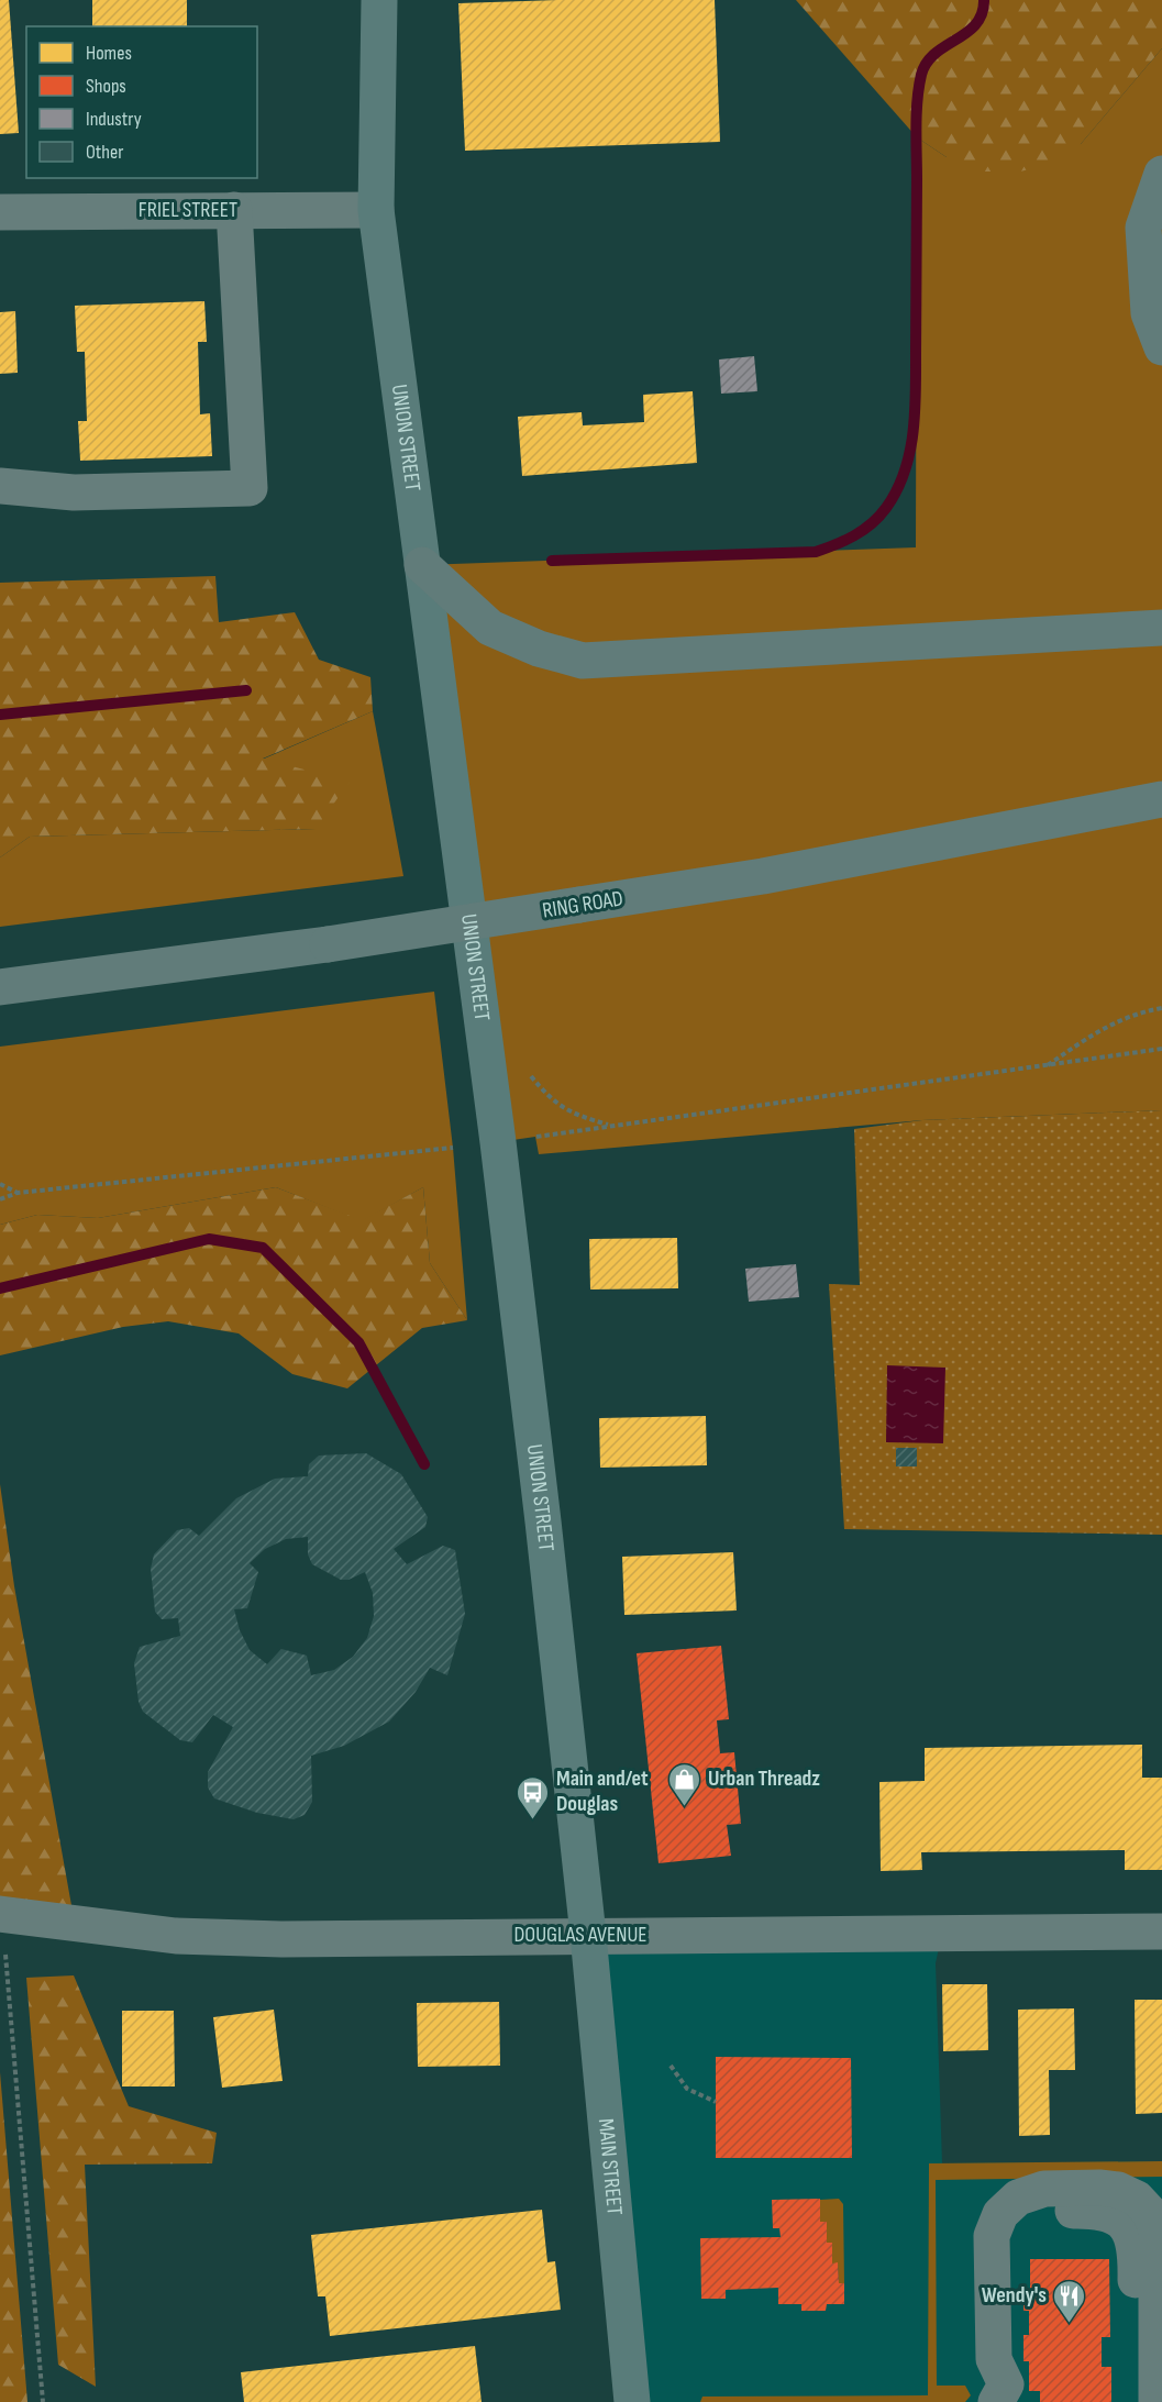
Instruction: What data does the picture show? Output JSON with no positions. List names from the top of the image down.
{
  "streets": {
    "highway": ["RING ROAD"],
    "main road": ["UNION STREET", "MAIN STREET"],
    "street": ["FRIEL STREET", "DOUGLAS AVENUE"]
  },
  "crossings": [
    ["FRIEL STREET", "UNION STREET"],
    ["UNION STREET", "DOUGLAS AVENUE"],
    ["UNION STREET", "MAIN STREET"],
    ["DOUGLAS AVENUE", "MAIN STREET"]
  ],
  "places": {
    "shop": ["Urban Threadz"],
    "bus stop": ["Main and/et Douglas"],
    "restaurant": ["Wendy's"]
  },
  "legend": [
    "Homes",
    "Shops",
    "Industry",
    "Other"
  ]
}
